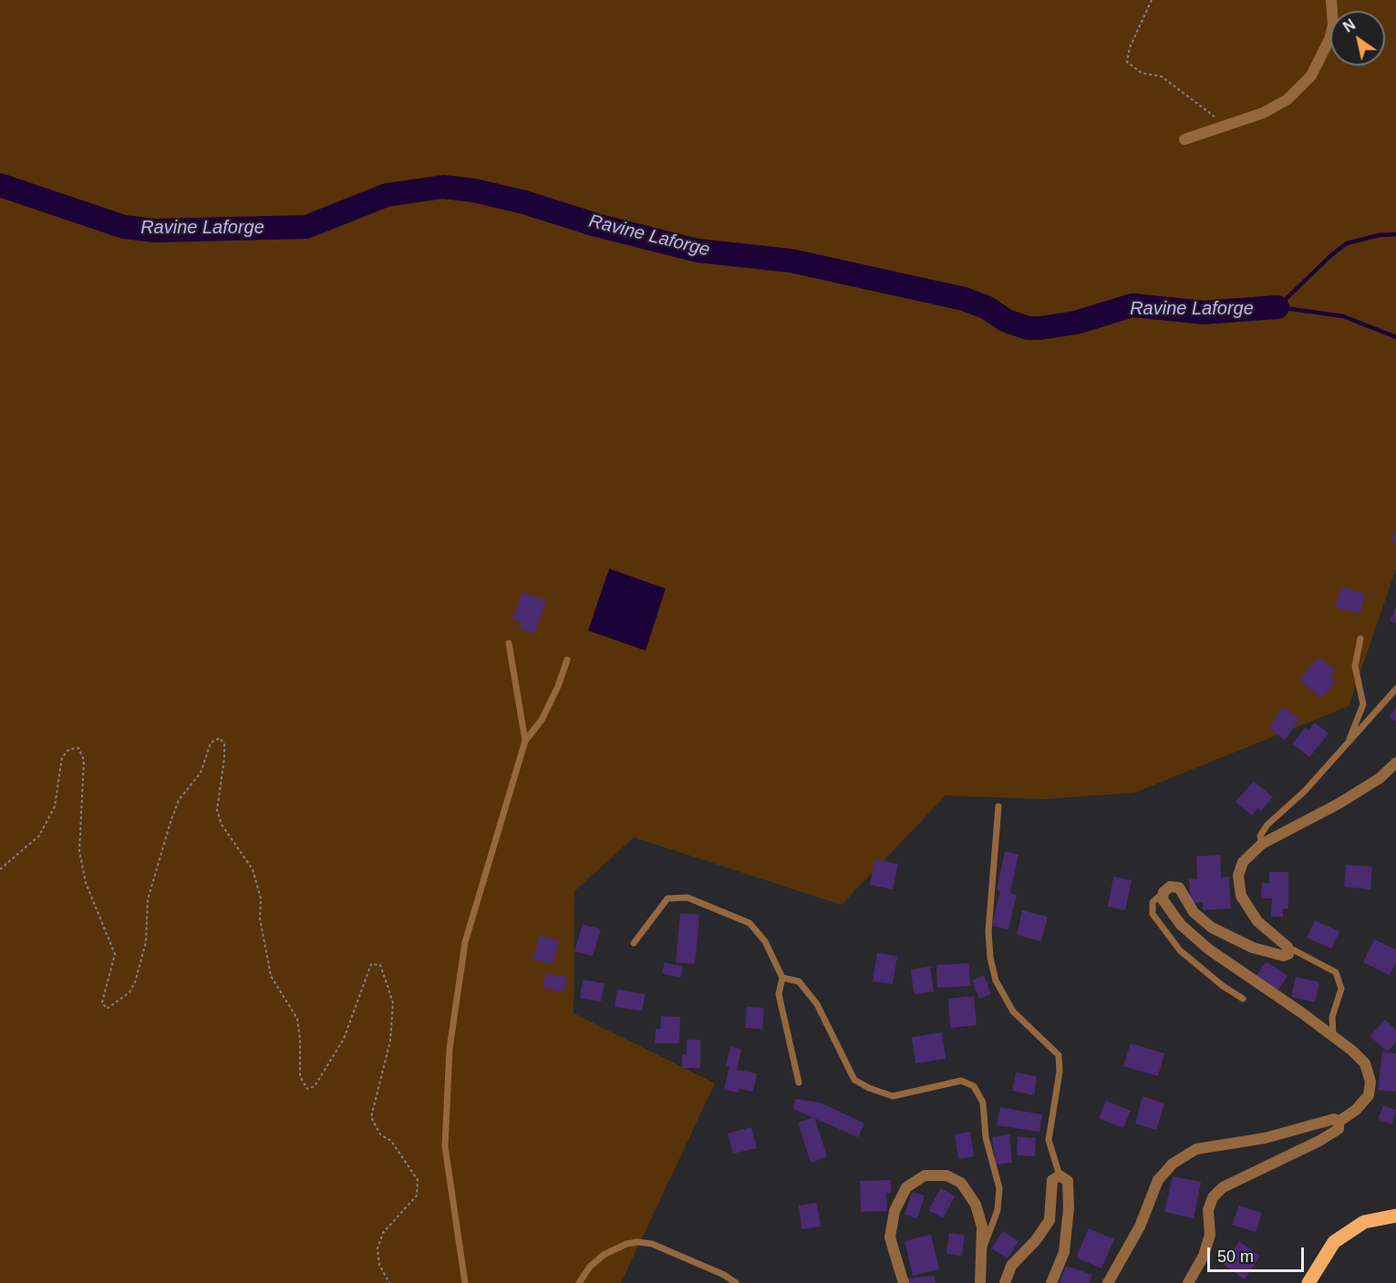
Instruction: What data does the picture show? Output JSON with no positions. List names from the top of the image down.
{
  "water": ["Ravine Laforge"],
  "scale_bar": "50 m",
  "north": "top left"
}
